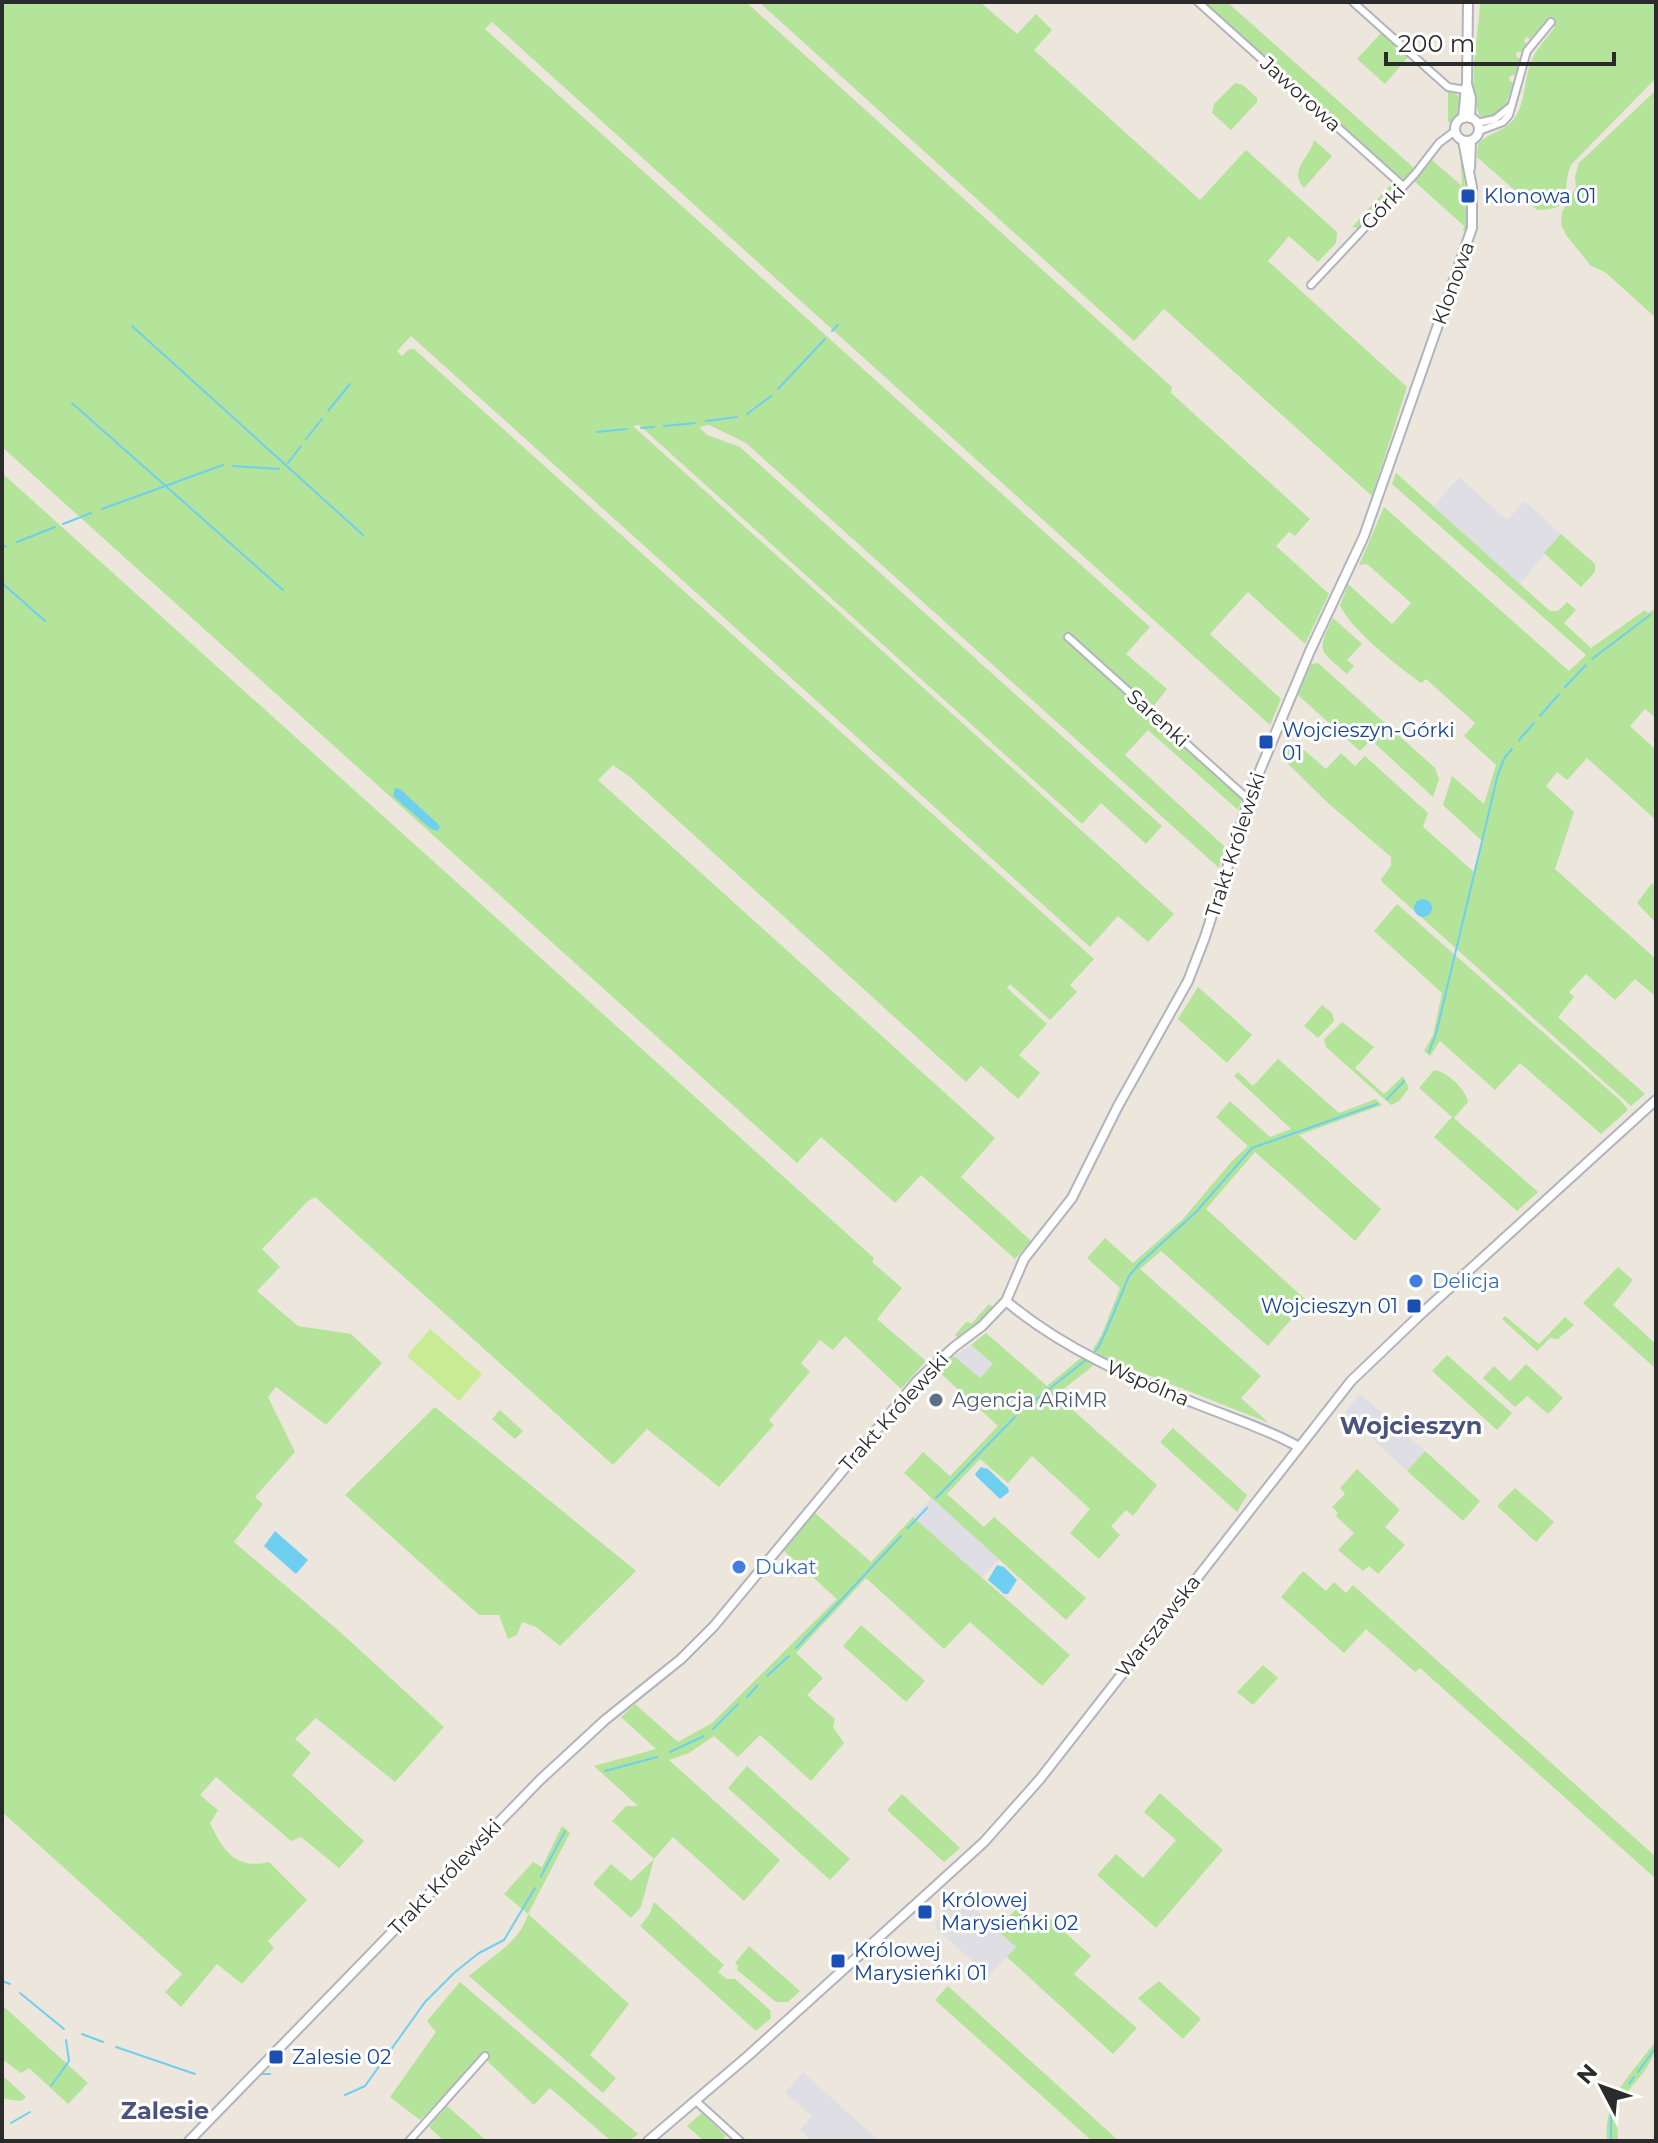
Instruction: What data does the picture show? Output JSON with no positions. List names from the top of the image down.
{
  "streets": {
    "street": [
      "Jaworowa",
      "Górki",
      "Klonowa",
      "Sarenki",
      "Trakt Królewski",
      "Wspólna",
      "Warszawska"
    ]
  },
  "crossings": [
    ["Jaworowa", "Górki"],
    ["Klonowa", "Trakt Królewski"],
    ["Sarenki", "Trakt Królewski"],
    ["Trakt Królewski", "Wspólna"],
    ["Wspólna", "Warszawska"]
  ],
  "districts": ["Wojcieszyn", "Zalesie"],
  "places": {
    "transit": [
      "Klonowa 01",
      "Wojcieszyn-Górki 01",
      "Wojcieszyn 01",
      "Królowej Marysieńki 02",
      "Królowej Marysieńki 01",
      "Zalesie 02"
    ],
    "other": ["Delicja", "Agencja ARiMR", "Dukat"]
  },
  "scale_bar": "200 m",
  "north": "top left"
}
